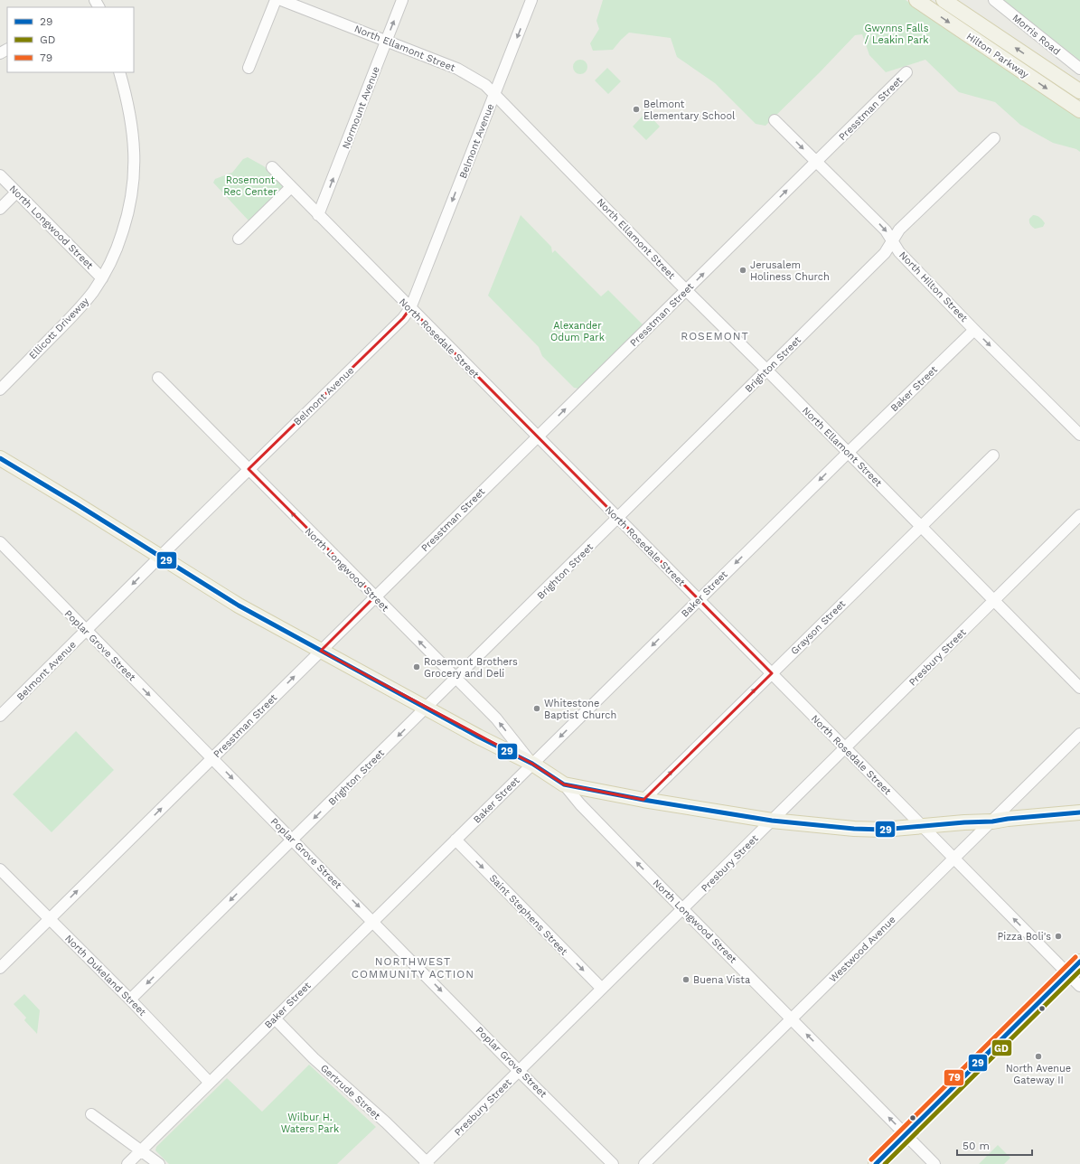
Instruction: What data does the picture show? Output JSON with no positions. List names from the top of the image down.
{
  "streets": {
    "main road": ["Hilton Parkway"],
    "street": [
      "Morris Road",
      "North Ellamont Street",
      "Normount Avenue",
      "Presstman Street",
      "Belmont Avenue",
      "North Longwood Street",
      "North Hilton Street",
      "Ellicott Driveway",
      "North Rosedale Street",
      "Brighton Street",
      "Baker Street",
      "Grayson Street",
      "Poplar Grove Street",
      "Presbury Street",
      "Saint Stephens Street",
      "Westwood Avenue",
      "North Dukeland Street",
      "Gertrude Street"
    ]
  },
  "crossings": [
    ["North Ellamont Street", "Normount Avenue"],
    ["North Ellamont Street", "Presstman Street"],
    ["North Ellamont Street", "Belmont Avenue"],
    ["North Ellamont Street", "Brighton Street"],
    ["North Ellamont Street", "Baker Street"],
    ["North Ellamont Street", "Grayson Street"],
    ["North Ellamont Street", "Presbury Street"],
    ["Normount Avenue", "North Rosedale Street"],
    ["Presstman Street", "North Longwood Street"],
    ["Presstman Street", "North Hilton Street"],
    ["Presstman Street", "North Rosedale Street"],
    ["Presstman Street", "Poplar Grove Street"],
    ["Presstman Street", "North Dukeland Street"],
    ["Belmont Avenue", "North Longwood Street"],
    ["Belmont Avenue", "North Rosedale Street"],
    ["Belmont Avenue", "Poplar Grove Street"],
    ["North Longwood Street", "Ellicott Driveway"],
    ["North Longwood Street", "Brighton Street"],
    ["North Longwood Street", "Baker Street"],
    ["North Longwood Street", "Presbury Street"],
    ["North Longwood Street", "Westwood Avenue"],
    ["North Hilton Street", "Brighton Street"],
    ["North Hilton Street", "Baker Street"],
    ["North Rosedale Street", "Brighton Street"],
    ["North Rosedale Street", "Baker Street"],
    ["North Rosedale Street", "Grayson Street"],
    ["North Rosedale Street", "Presbury Street"],
    ["North Rosedale Street", "Westwood Avenue"],
    ["Brighton Street", "Poplar Grove Street"],
    ["Brighton Street", "North Dukeland Street"],
    ["Baker Street", "Poplar Grove Street"],
    ["Baker Street", "Saint Stephens Street"],
    ["Baker Street", "North Dukeland Street"],
    ["Baker Street", "Gertrude Street"],
    ["Poplar Grove Street", "Presbury Street"],
    ["Presbury Street", "Saint Stephens Street"],
    ["Presbury Street", "Gertrude Street"]
  ],
  "one_way": [
    "Normount Avenue",
    "Presstman Street",
    "Belmont Avenue",
    "North Longwood Street",
    "North Hilton Street",
    "Baker Street",
    "Grayson Street",
    "Poplar Grove Street",
    "Saint Stephens Street"
  ],
  "districts": ["ROSEMONT", "NORTHWEST COMMUNITY ACTION"],
  "parks": [
    "Gwynns Falls / Leakin Park",
    "Rosemont Rec Center",
    "Alexander Odum Park",
    "Wilbur H. Waters Park"
  ],
  "places": [
    "Belmont Elementary School",
    "Jerusalem Holiness Church",
    "Rosemont Brothers Grocery and Deli",
    "Whitestone Baptist Church",
    "Pizza Boli's",
    "Buena Vista",
    "North Avenue Gateway II"
  ],
  "lines": ["transit line 29", "transit line 79", "transit line GD"],
  "legend": ["29", "GD", "79"],
  "scale_bar": "50 m"
}
